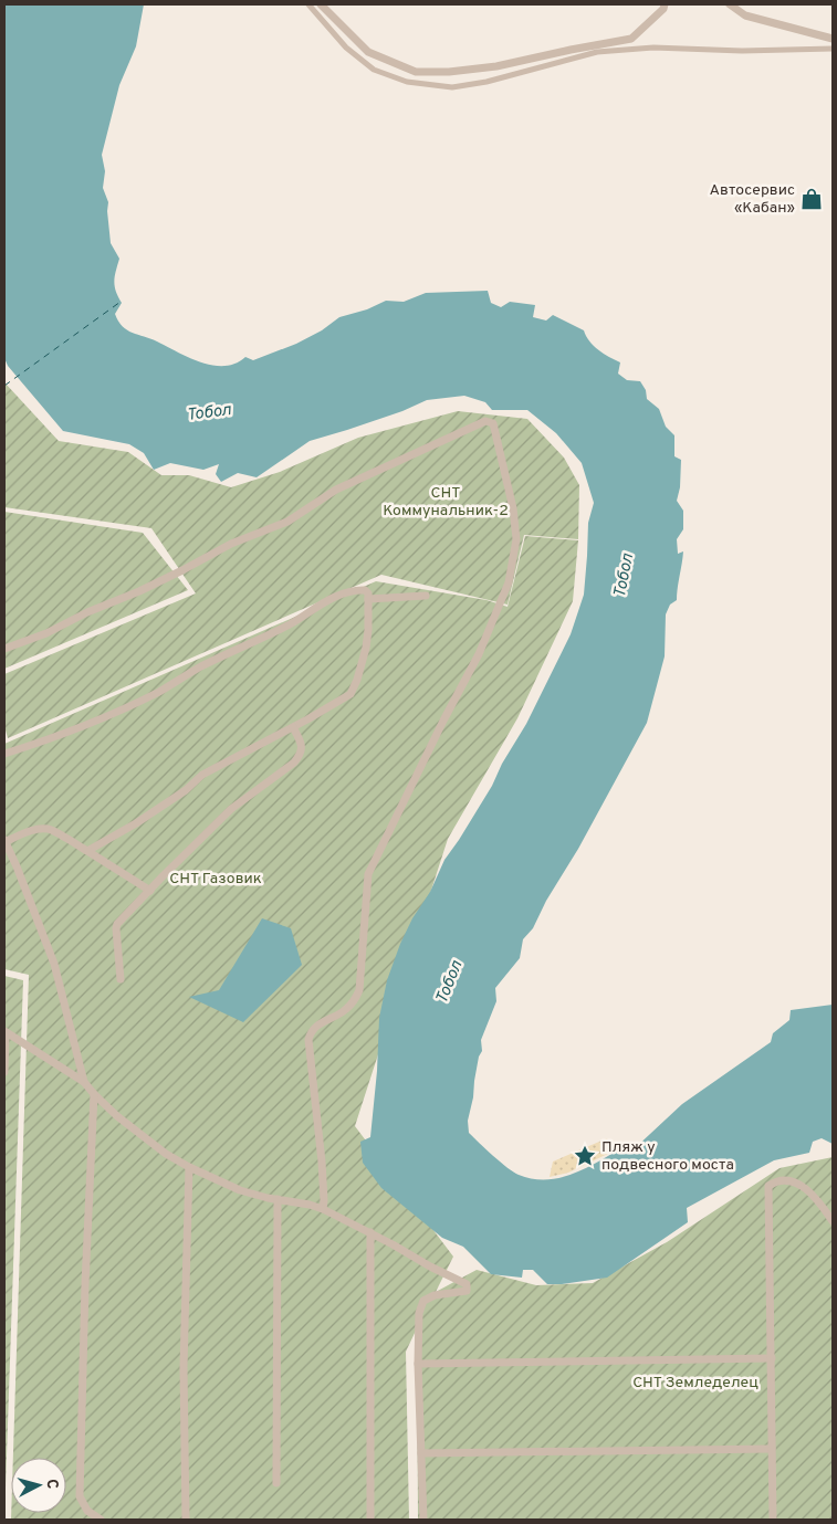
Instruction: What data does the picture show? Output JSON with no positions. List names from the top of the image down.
{
  "water": ["Тобол"],
  "parks": ["СНТ Коммунальник-2", "СНТ Газовик", "СНТ Земледелец"],
  "places": {
    "shop": ["Автосервис «Кабан»"],
    "place": ["Пляж у подвесного моста"]
  },
  "north": "right"
}
